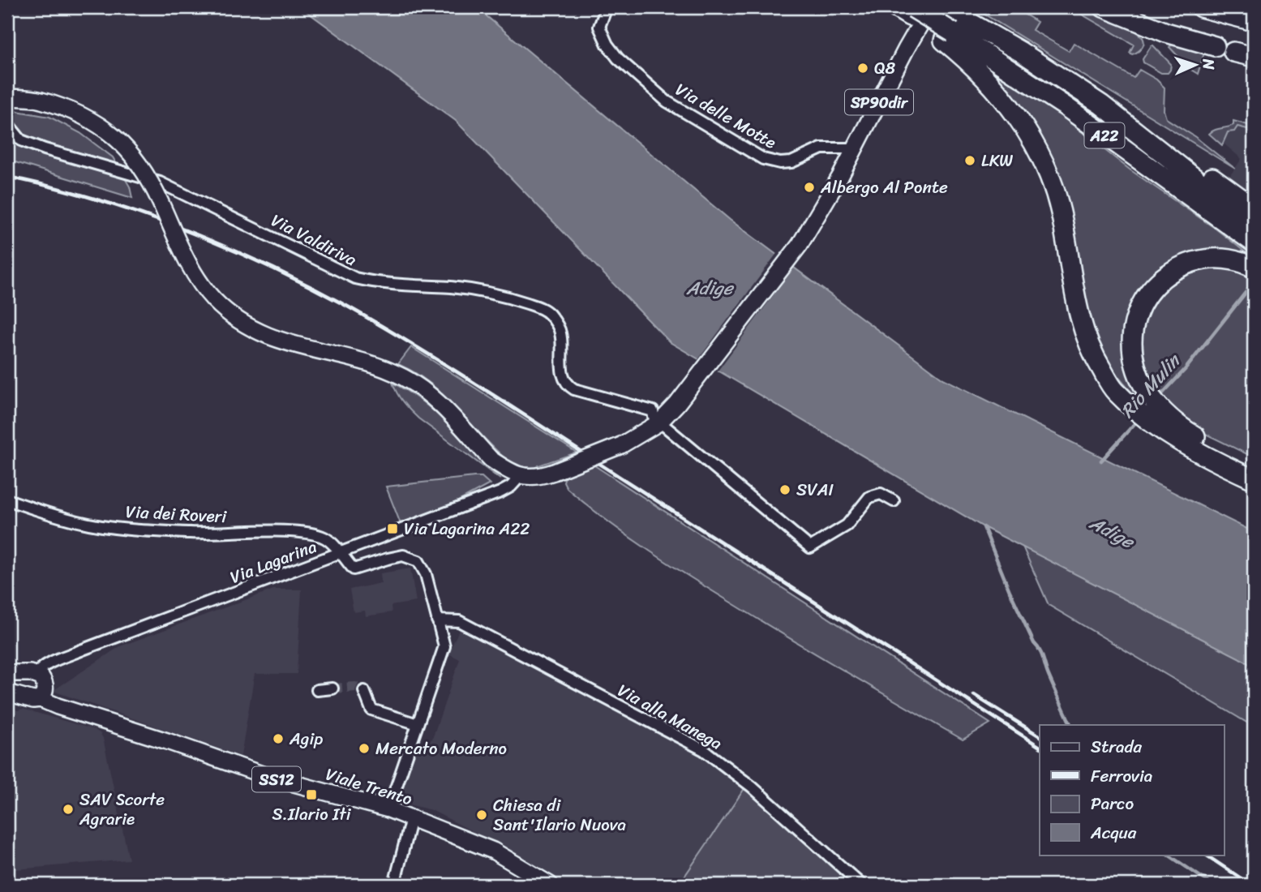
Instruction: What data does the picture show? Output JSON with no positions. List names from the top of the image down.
{
  "streets": {
    "highway": ["A22"],
    "main road": ["SP90dir", "SS12", "Viale Trento"],
    "street": [
      "Via delle Motte",
      "Via Valdiriva",
      "Via dei Roveri",
      "Via Lagarina",
      "Via alla Manega"
    ]
  },
  "crossings": [
    ["SP90dir", "Via delle Motte"],
    ["SP90dir", "A22"],
    ["SP90dir", "Via Valdiriva"],
    ["SP90dir", "Via Lagarina"],
    ["Via dei Roveri", "Via Lagarina"],
    ["Via dei Roveri", "Via alla Manega"]
  ],
  "water": ["Adige", "Rio Mulin"],
  "places": {
    "other": [
      "Q8",
      "LKW",
      "Albergo Al Ponte",
      "SVAI",
      "Agip",
      "Mercato Moderno",
      "SAV Scorte Agrarie",
      "Chiesa di Sant'Ilario Nuova"
    ],
    "transit": ["Via Lagarina A22", "S.Ilario Iti"]
  },
  "legend": [
    "Strada",
    "Ferrovia",
    "Parco",
    "Acqua"
  ],
  "north": "right"
}
